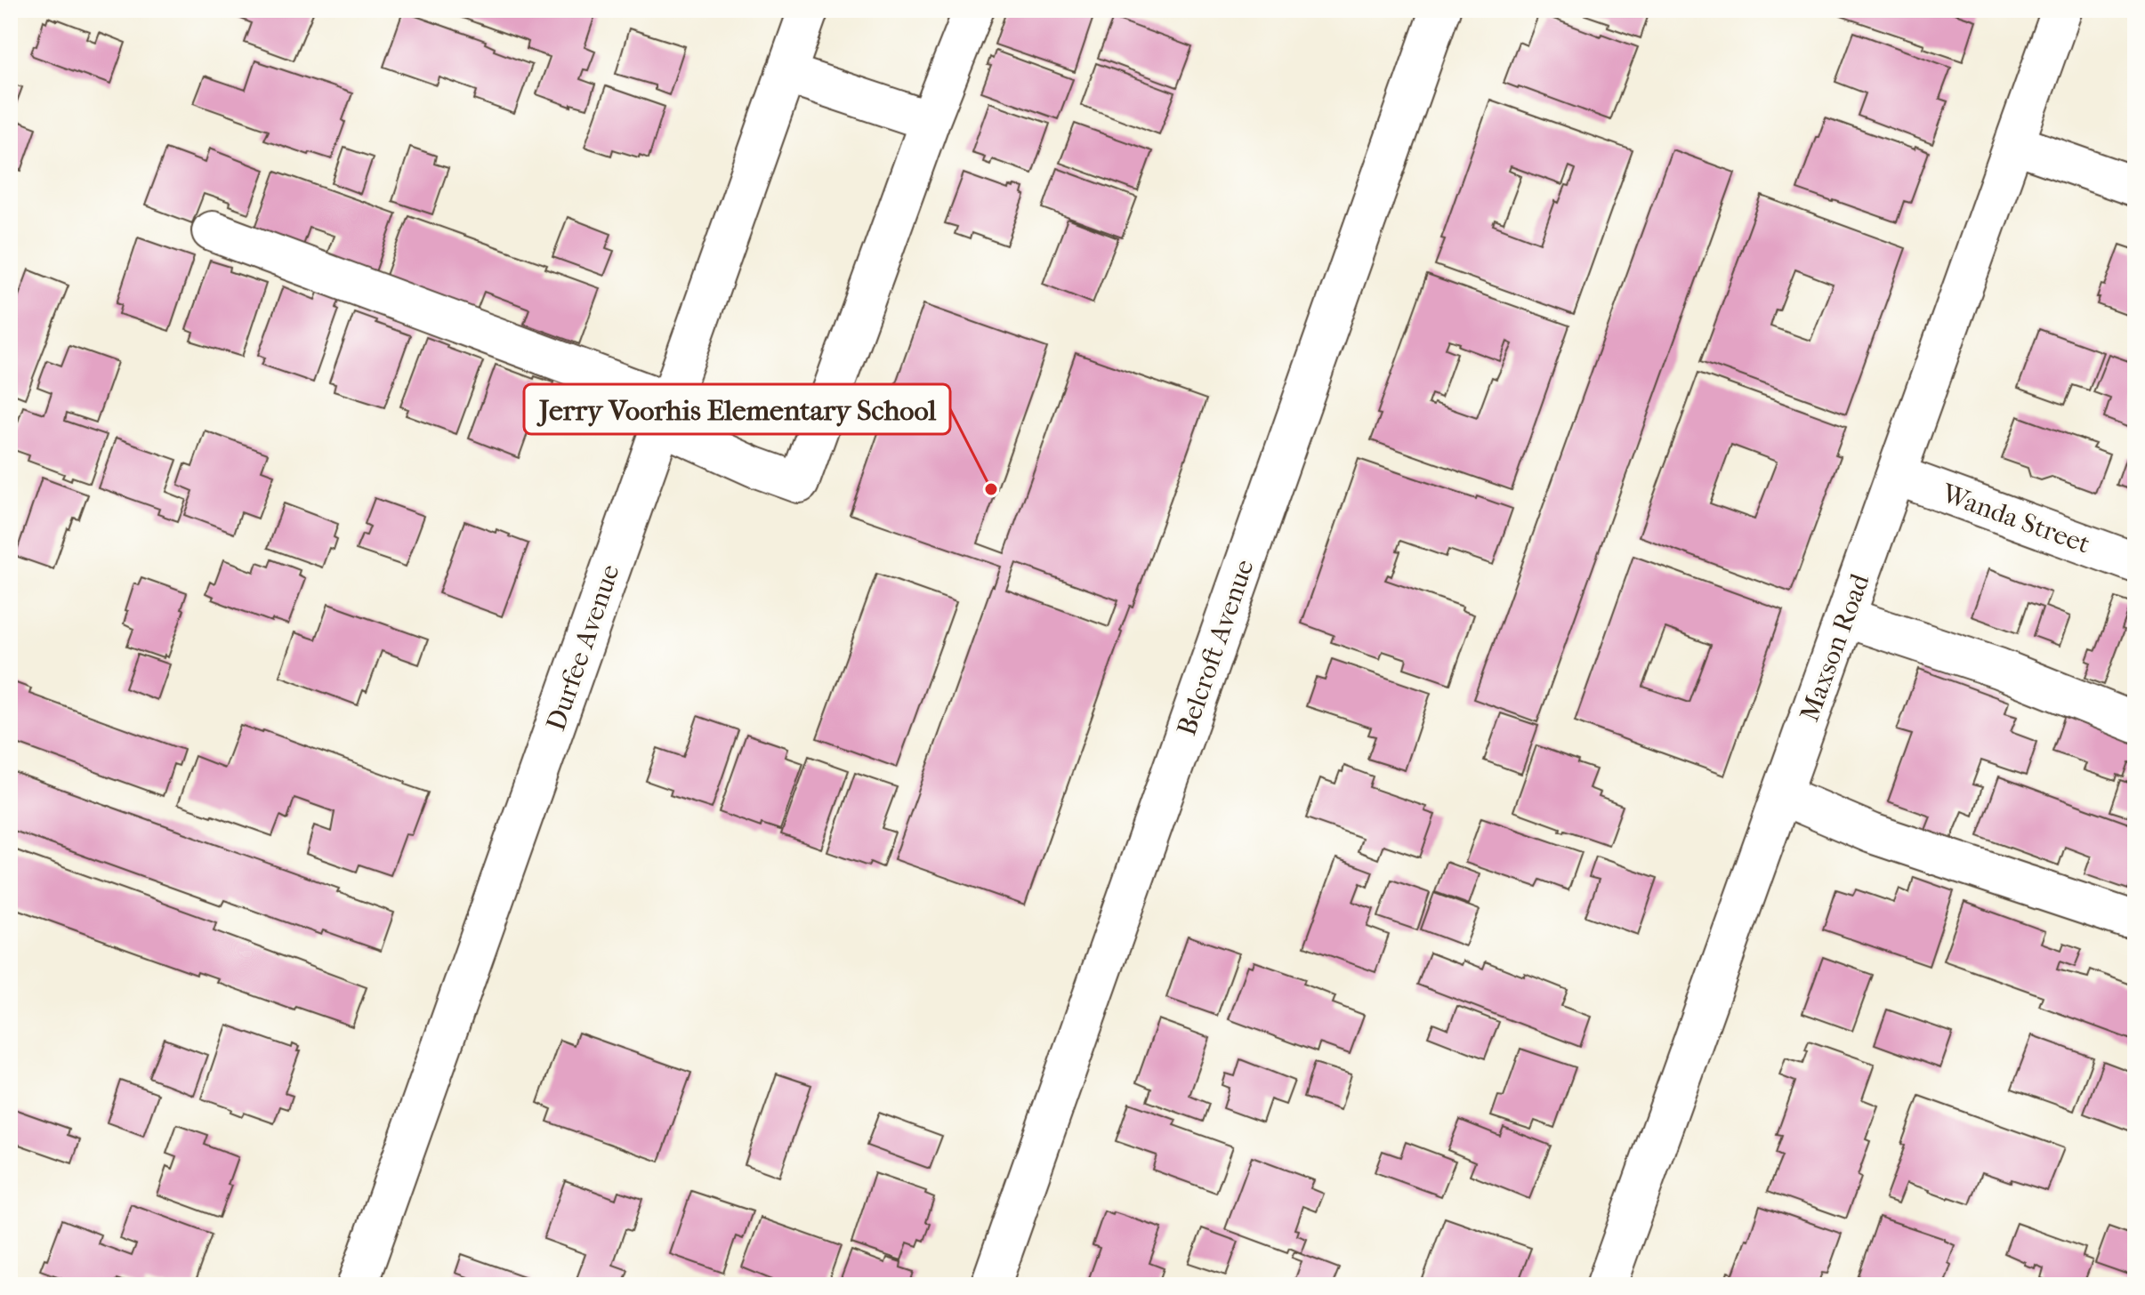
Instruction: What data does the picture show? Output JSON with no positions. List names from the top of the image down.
{
  "streets": {
    "street": [
      "Wanda Street",
      "Durfee Avenue",
      "Belcroft Avenue",
      "Maxson Road"
    ]
  },
  "crossings": [
    ["Wanda Street", "Maxson Road"]
  ],
  "places": ["Jerry Voorhis Elementary School"]
}
